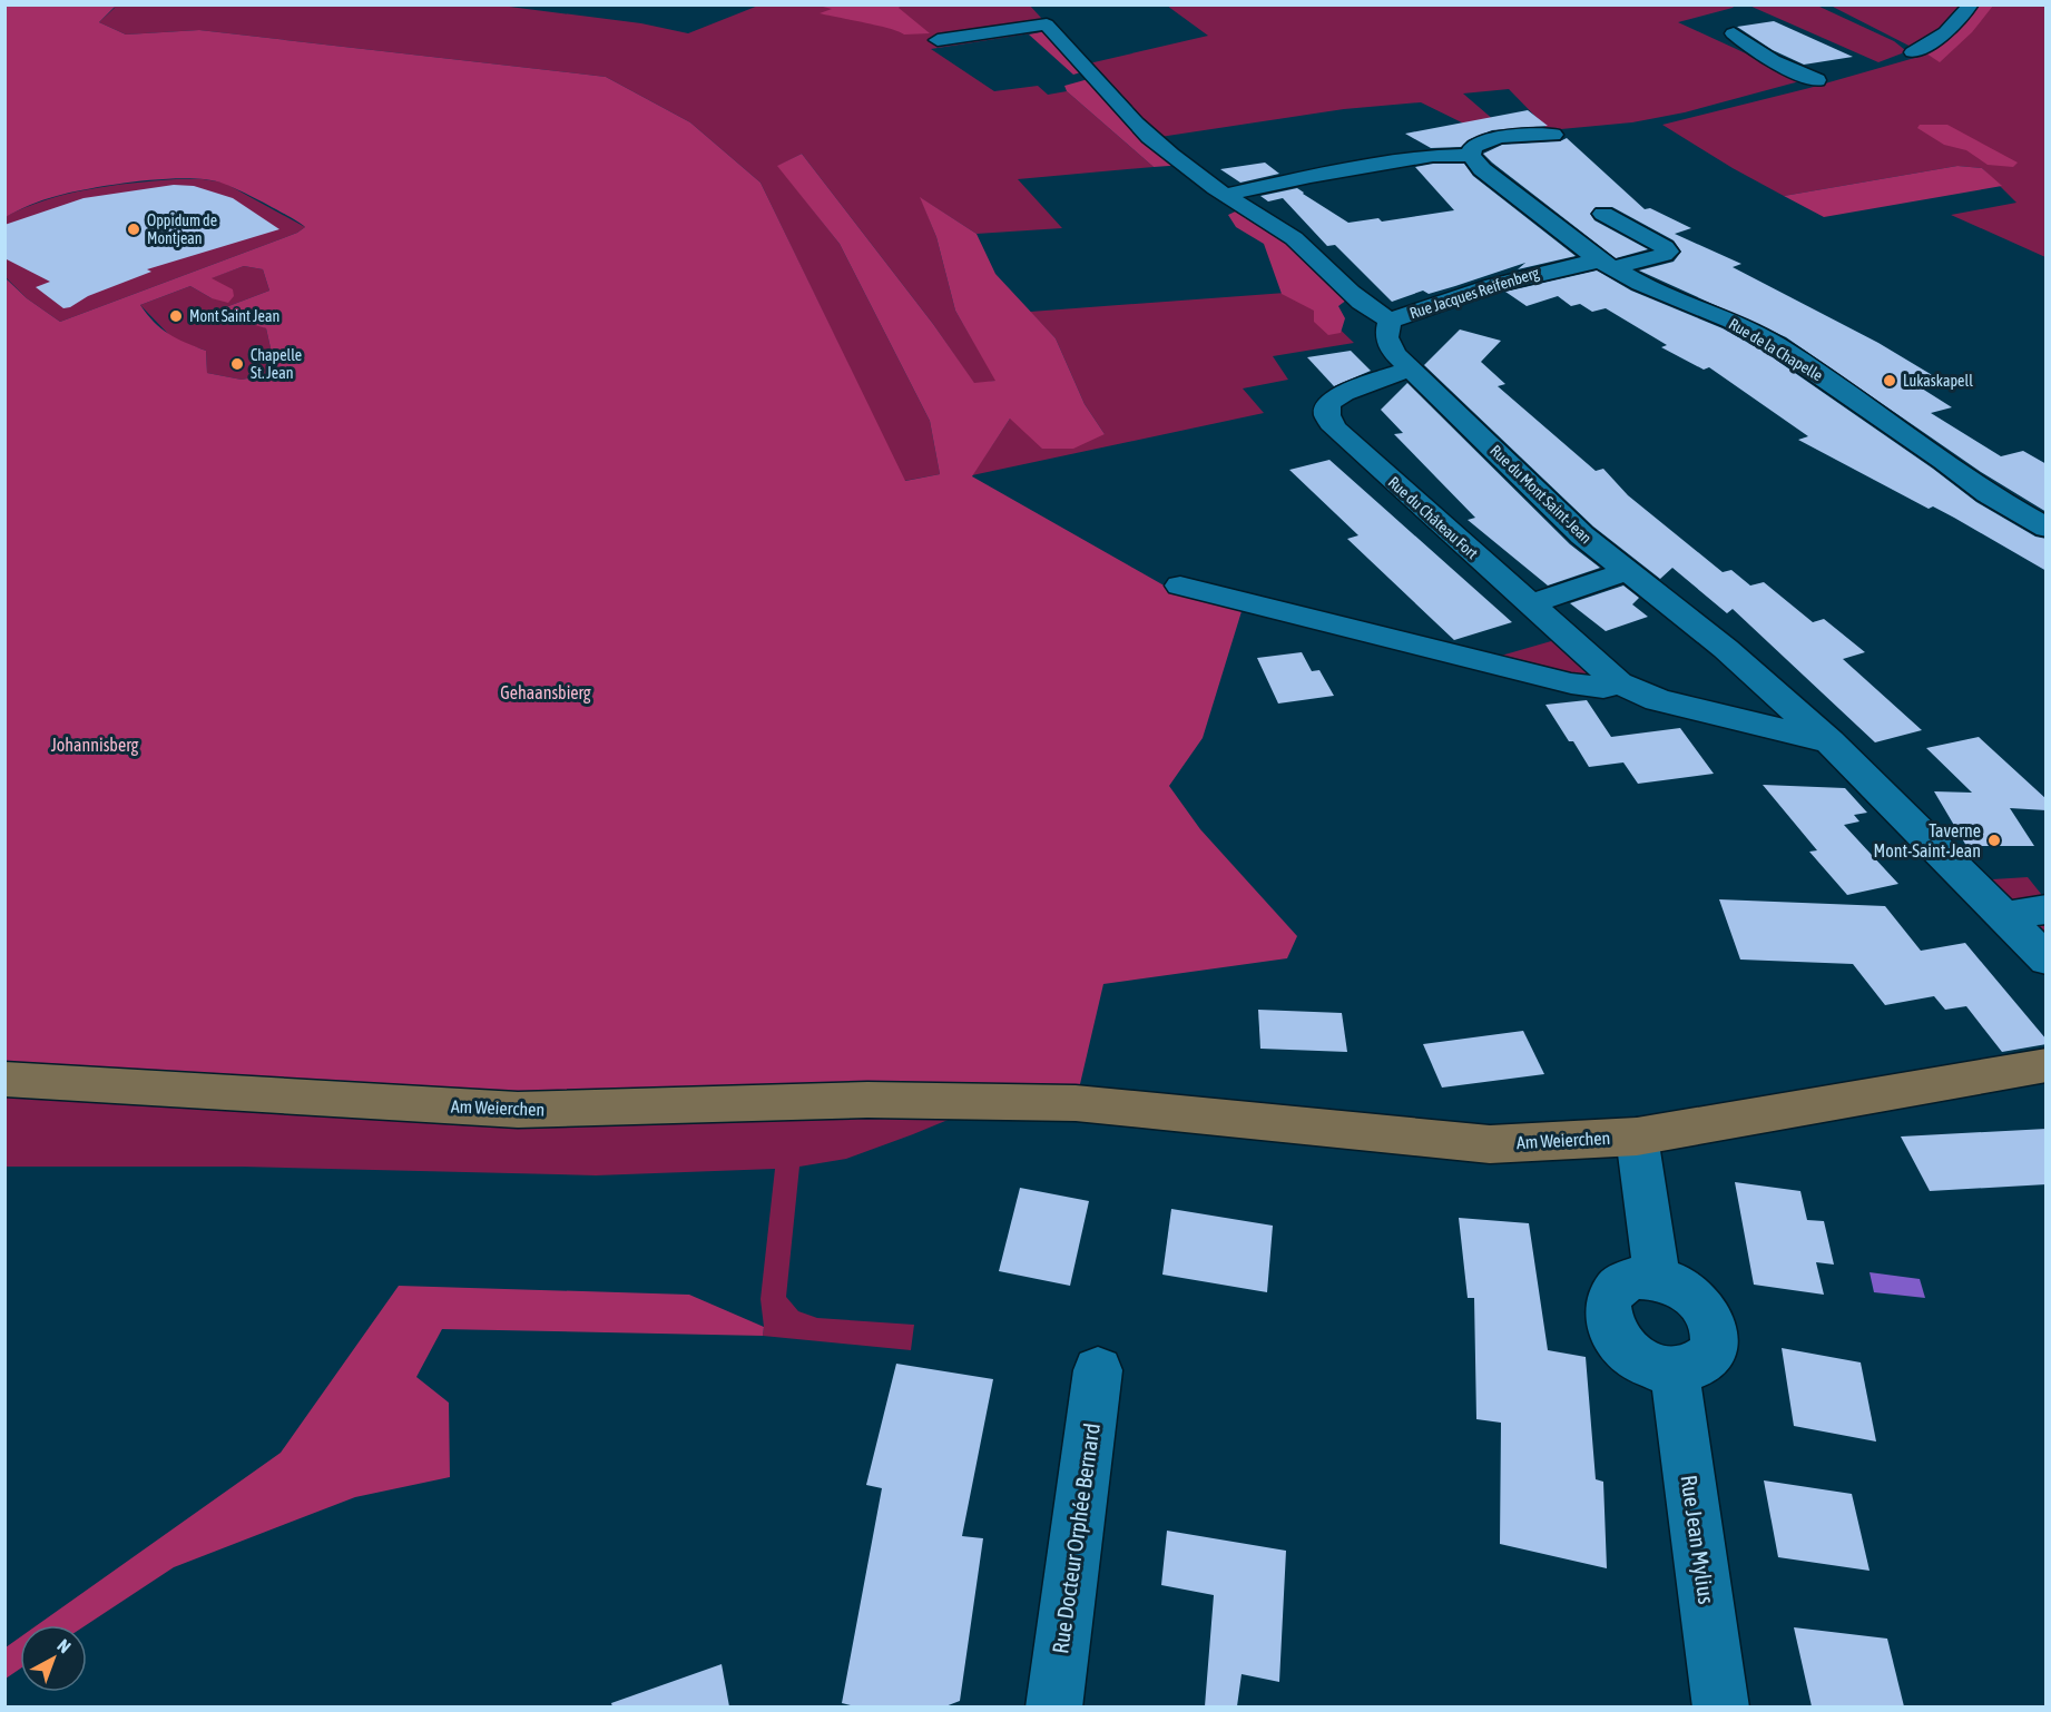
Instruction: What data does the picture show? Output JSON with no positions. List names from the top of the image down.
{
  "streets": {
    "main road": ["Am Weierchen"],
    "street": [
      "Rue Jacques Reifenberg",
      "Rue de la Chapelle",
      "Rue du Mont Saint-Jean",
      "Rue du Château Fort",
      "Rue Docteur Orphée Bernard",
      "Rue Jean Mylius"
    ]
  },
  "crossings": [
    ["Rue Jacques Reifenberg", "Rue de la Chapelle"],
    ["Rue Jacques Reifenberg", "Rue du Mont Saint-Jean"],
    ["Rue du Mont Saint-Jean", "Rue du Château Fort"]
  ],
  "parks": ["Gehaansbierg", "Johannisberg"],
  "places": [
    "Oppidum de Montjean",
    "Mont Saint Jean",
    "Chapelle St. Jean",
    "Lukaskapell",
    "Taverne Mont-Saint-Jean"
  ],
  "north": "top right"
}
